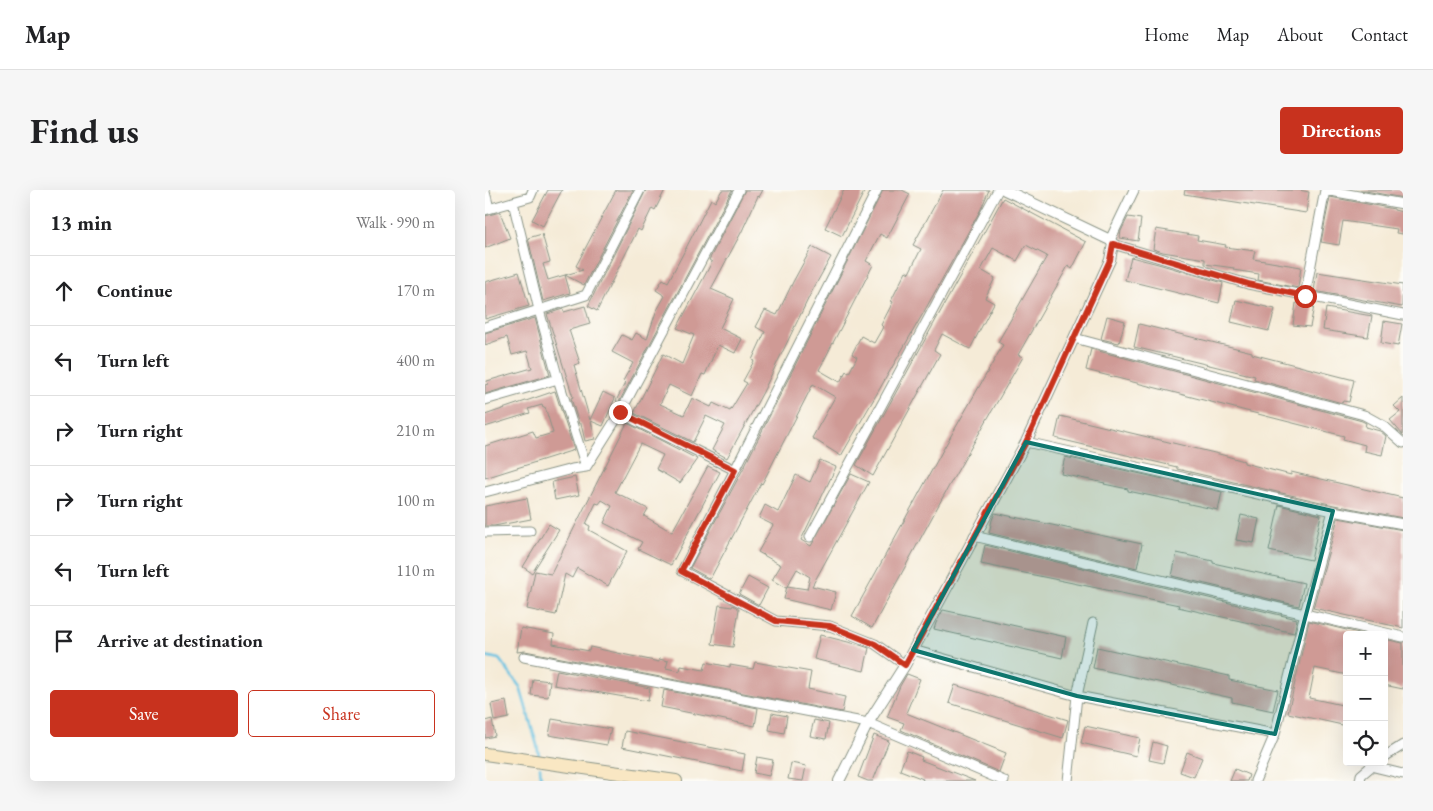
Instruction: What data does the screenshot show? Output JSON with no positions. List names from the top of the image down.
{
  "page": {
    "header": "Map",
    "nav": [
      "Home",
      "Map",
      "About",
      "Contact"
    ],
    "buttons": [
      "Directions",
      ["Save", "Share"]
    ],
    "title": "Find us",
    "heading": ["13 min", "Walk · 990 m"],
    "list": [
      ["Continue", "170 m"],
      ["Turn left", "400 m"],
      ["Turn right", "210 m"],
      ["Turn right", "100 m"],
      ["Turn left", "110 m"],
      "Arrive at destination"
    ],
    "map_buttons": ["+", "−"]
  }
}
